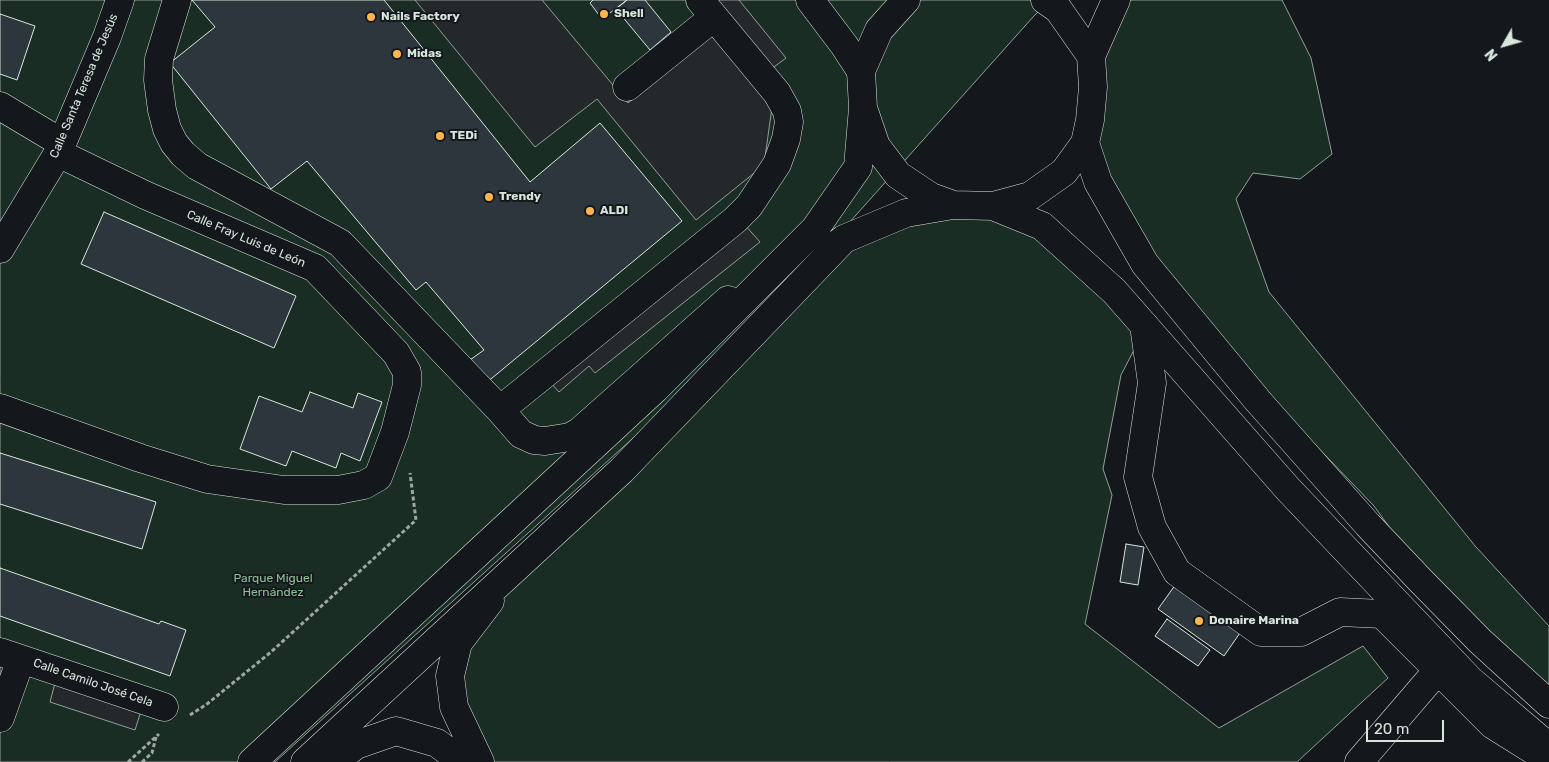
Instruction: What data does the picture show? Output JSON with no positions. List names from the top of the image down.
{
  "streets": {
    "main road": ["Calle Santa Teresa de Jesús", "Calle Fray Luis de León", "Calle Camilo José Cela"]
  },
  "crossings": [
    ["Calle Santa Teresa de Jesús", "Calle Fray Luis de León"]
  ],
  "parks": ["Parque Miguel Hernández"],
  "places": [
    "Shell",
    "Nails Factory",
    "Midas",
    "TEDi",
    "Trendy",
    "ALDI",
    "Donaire Marina"
  ],
  "scale_bar": "20 m",
  "north": "bottom left"
}
